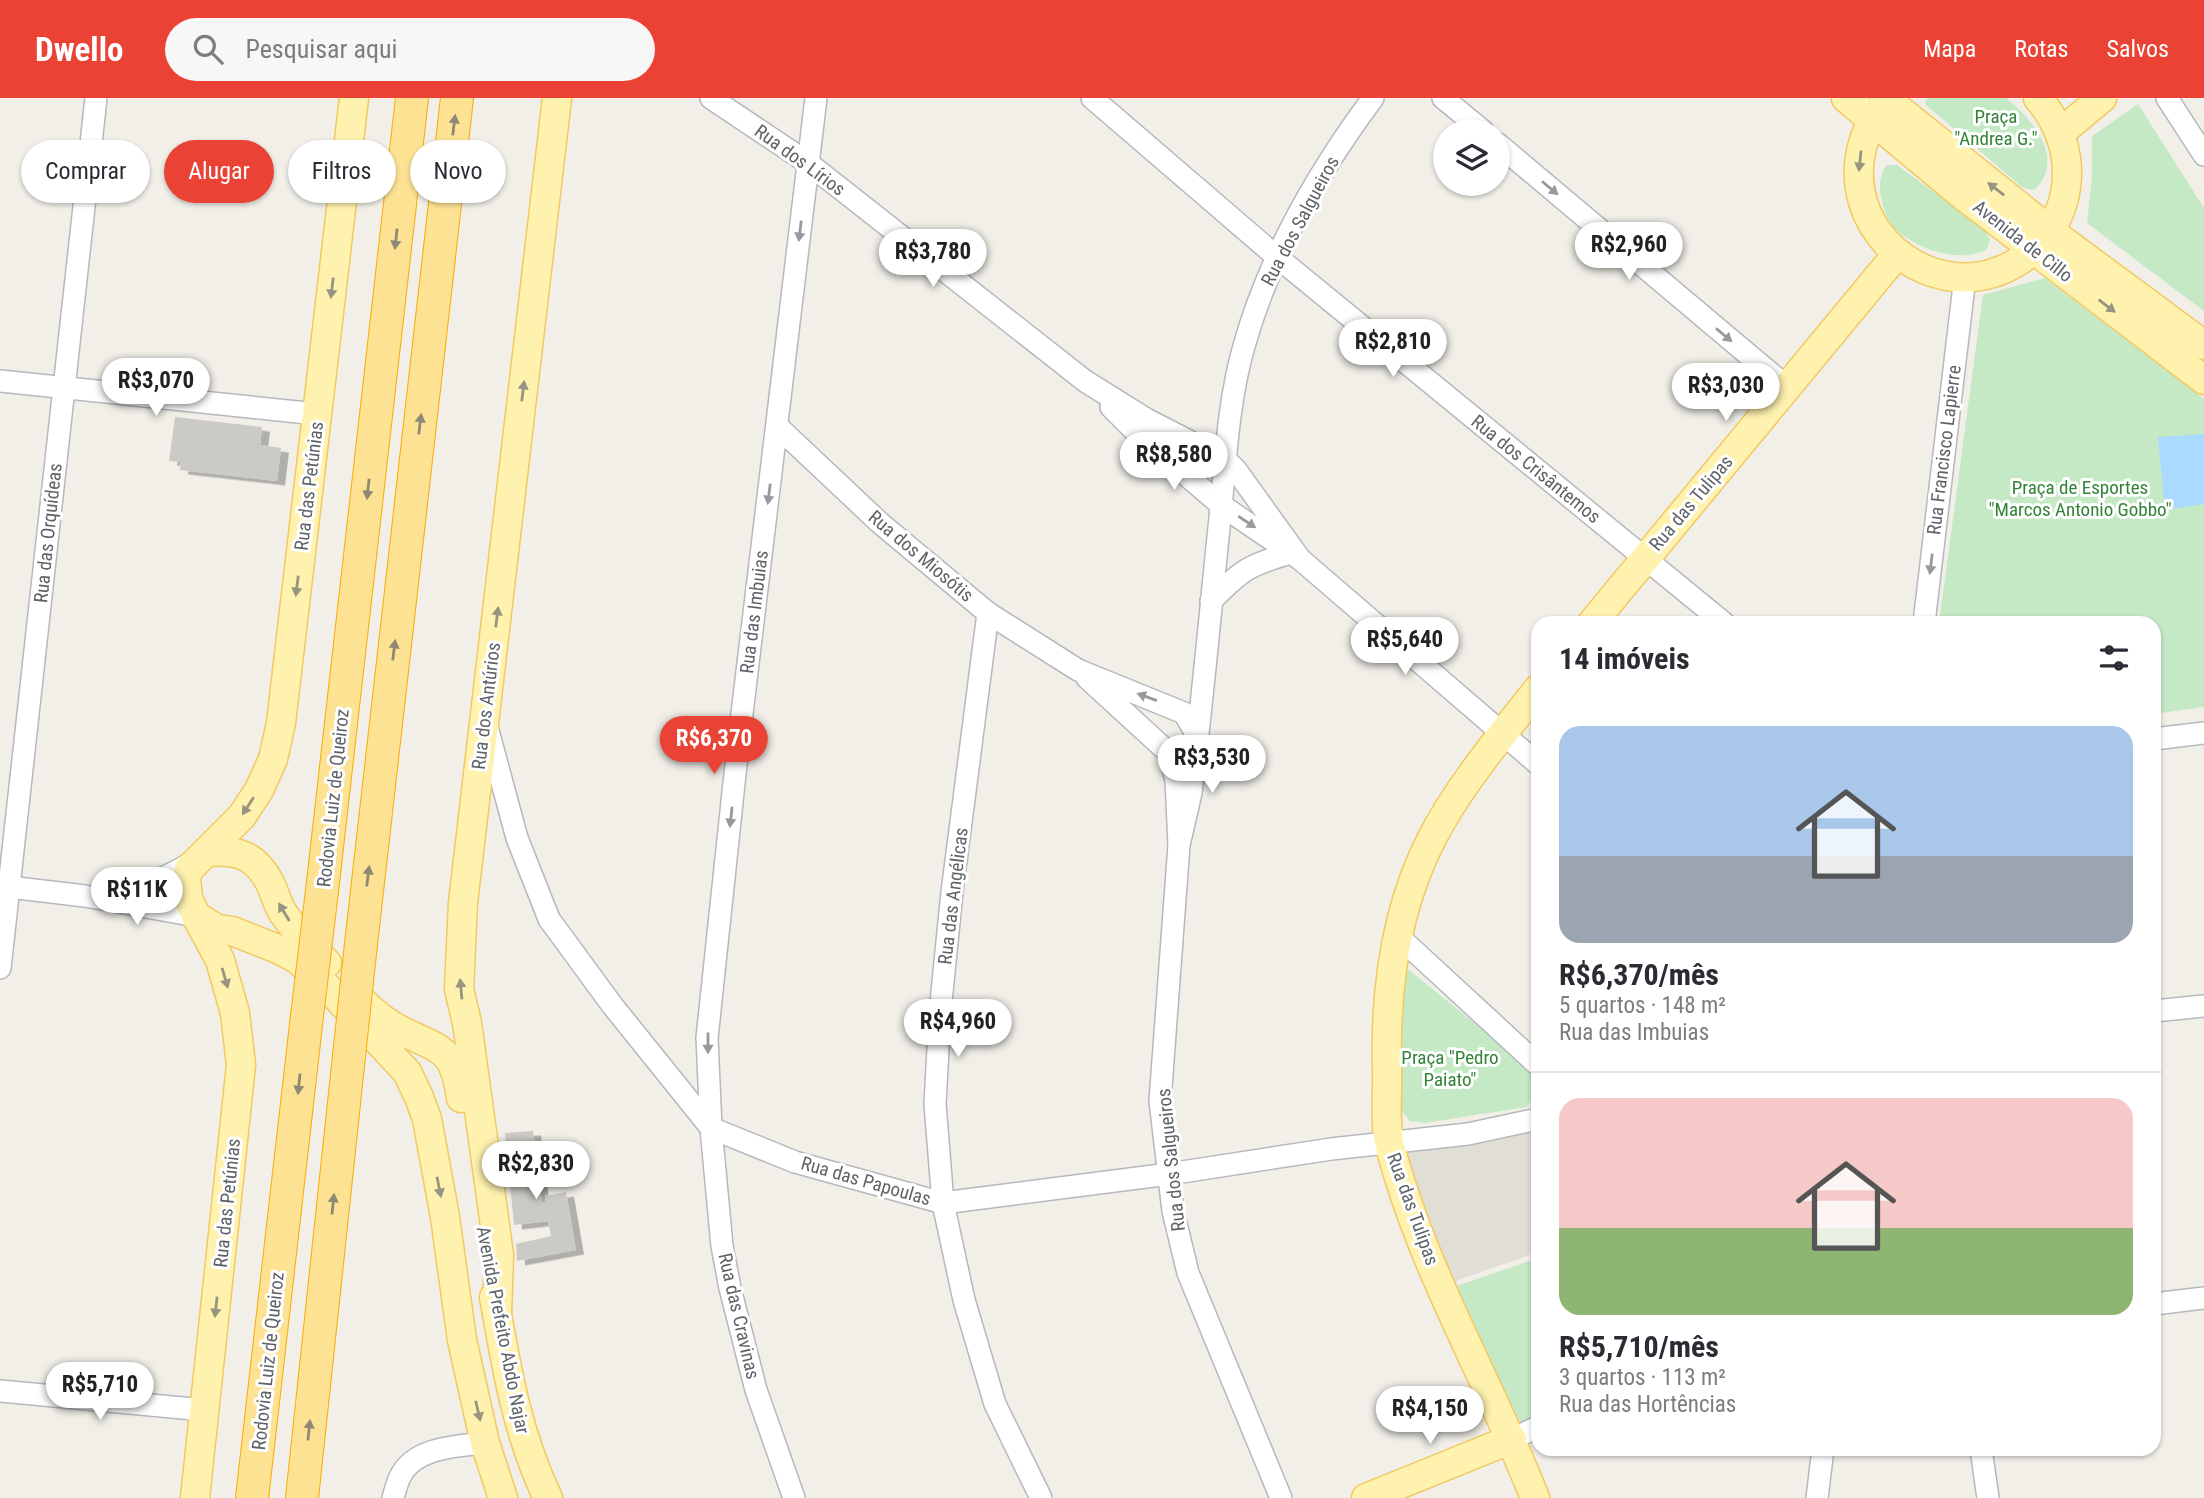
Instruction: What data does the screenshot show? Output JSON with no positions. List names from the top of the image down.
{
  "streets": {
    "highway": ["Rodovia Luiz de Queiroz"],
    "main road": [
      "Avenida de Cillo",
      "Rua das Petúnias",
      "Rua das Tulipas",
      "Rua dos Antúrios",
      "Avenida Prefeito Abdo Najar"
    ],
    "street": [
      "Rua dos Lírios",
      "Rua dos Salgueiros",
      "Rua Francisco Lapierre",
      "Rua dos Crisântemos",
      "Rua das Orquídeas",
      "Rua dos Miosótis",
      "Rua das Imbuias",
      "Rua das Angélicas",
      "Rua das Papoulas",
      "Rua das Cravinas"
    ]
  },
  "crossings": [
    ["Rua dos Lírios", "Rua dos Salgueiros"],
    ["Rua dos Lírios", "Rua das Tulipas"],
    ["Rua dos Lírios", "Rua das Imbuias"],
    ["Rua dos Salgueiros", "Rua dos Crisântemos"],
    ["Rua dos Salgueiros", "Rua dos Miosótis"],
    ["Rua dos Salgueiros", "Rua das Papoulas"],
    ["Rua dos Crisântemos", "Rua das Tulipas"],
    ["Rua das Petúnias", "Avenida Prefeito Abdo Najar"],
    ["Rua das Tulipas", "Rua das Papoulas"],
    ["Rua dos Miosótis", "Rua das Imbuias"],
    ["Rua dos Miosótis", "Rua das Angélicas"],
    ["Rua das Imbuias", "Rua das Papoulas"],
    ["Rua das Imbuias", "Rua das Cravinas"],
    ["Rua dos Antúrios", "Rua das Papoulas"],
    ["Rua dos Antúrios", "Avenida Prefeito Abdo Najar"],
    ["Rua das Angélicas", "Rua das Papoulas"],
    ["Rua das Papoulas", "Rua das Cravinas"]
  ],
  "one_way": [
    "Rua Francisco Lapierre",
    "Rua das Petúnias",
    "Rua das Imbuias",
    "Rua dos Antúrios"
  ],
  "parks": ["Praça \"Andrea G.\"", "Praça de Esportes \"Marcos Antonio Gobbo\"", "Praça \"Pedro Paiato\""],
  "page": {
    "header": "Dwello",
    "search": "Pesquisar aqui",
    "nav": ["Mapa", "Rotas", "Salvos"],
    "chip": [
      "Comprar",
      "Alugar",
      "Filtros",
      "Novo"
    ],
    "price": [
      "R$2,960",
      "R$3,780",
      "R$2,810",
      "R$3,070",
      "R$3,030",
      "R$8,580",
      "R$5,640",
      "R$6,370",
      "R$3,530",
      "R$11K",
      "R$4,960",
      "R$2,830",
      "R$5,710",
      "R$4,150"
    ],
    "heading": "14 imóveis",
    "list": [
      {
        "name": "R$6,370/mês",
        "note": "5 quartos · 148 m² · Rua das Imbuias"
      },
      {
        "name": "R$5,710/mês",
        "note": "3 quartos · 113 m² · Rua das Hortências"
      }
    ]
  }
}
